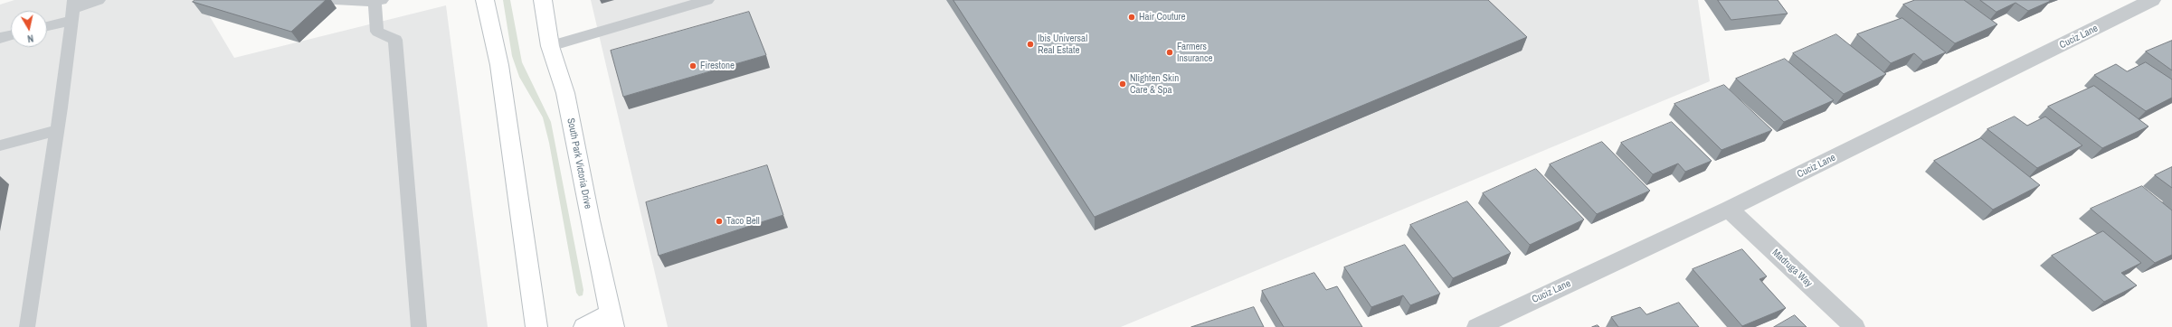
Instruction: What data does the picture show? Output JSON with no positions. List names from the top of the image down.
{
  "streets": {
    "main road": ["South Park Victoria Drive"],
    "street": ["Cuciz Lane", "Madruga Way"]
  },
  "crossings": [
    ["Cuciz Lane", "Madruga Way"]
  ],
  "places": [
    "Hair Couture",
    "Ibis Universal Real Estate",
    "Farmers Insurance",
    "Firestone",
    "Nlighten Skin Care & Spa",
    "Taco Bell"
  ],
  "north": "bottom"
}
